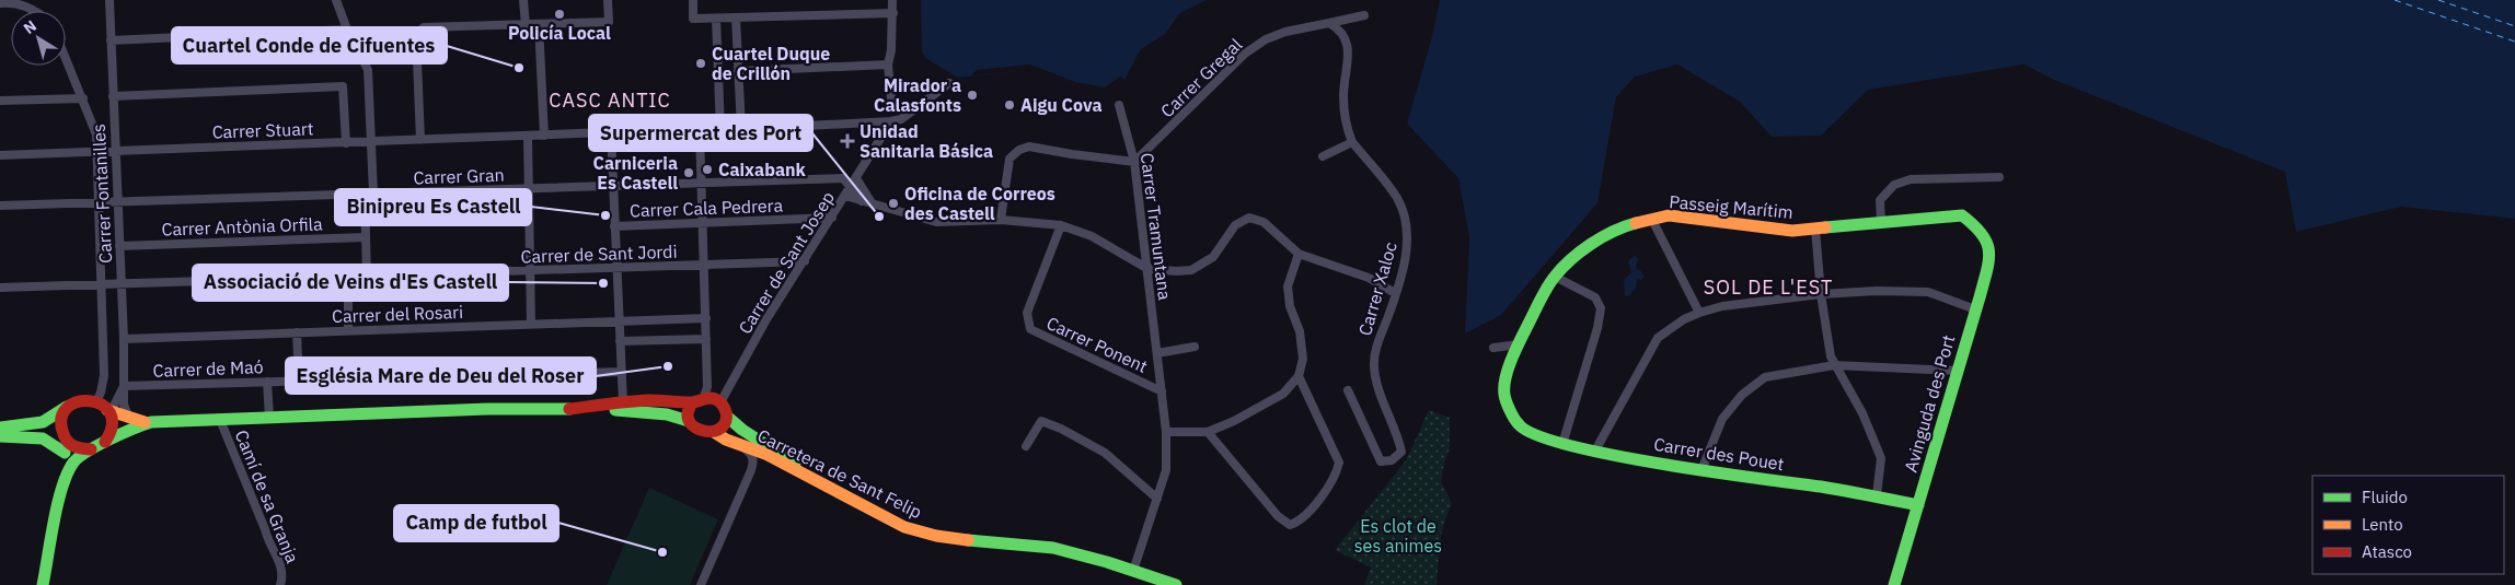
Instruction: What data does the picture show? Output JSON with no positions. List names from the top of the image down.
{
  "streets": {
    "main road": [
      "Passeig Marítim",
      "Avinguda des Port",
      "Carrer des Pouet",
      "Carretera de Sant Felip"
    ],
    "street": [
      "Carrer Gregal",
      "Carrer Stuart",
      "Carrer Gran",
      "Carrer Fontanilles",
      "Carrer Cala Pedrera",
      "Carrer Antònia Orfila",
      "Carrer Tramuntana",
      "Carrer de Sant Jordi",
      "Carrer de Sant Josep",
      "Carrer Xaloc",
      "Carrer del Rosari",
      "Carrer Ponent",
      "Carrer de Maó",
      "Camí de sa Granja"
    ]
  },
  "crossings": [
    ["Carrer Gregal", "Carrer Tramuntana"],
    ["Carrer Gregal", "Carrer Xaloc"],
    ["Carrer Stuart", "Carrer Fontanilles"],
    ["Carrer Gran", "Carrer Fontanilles"],
    ["Carrer Gran", "Carrer de Sant Josep"],
    ["Carrer Fontanilles", "Carrer Antònia Orfila"],
    ["Carrer Fontanilles", "Carrer de Sant Jordi"],
    ["Carrer Fontanilles", "Carrer del Rosari"],
    ["Carrer Fontanilles", "Carrer de Maó"],
    ["Passeig Marítim", "Avinguda des Port"],
    ["Passeig Marítim", "Carrer des Pouet"],
    ["Carrer Cala Pedrera", "Carrer de Sant Josep"],
    ["Carrer Tramuntana", "Carrer Ponent"],
    ["Carrer Tramuntana", "Carretera de Sant Felip"],
    ["Carrer de Sant Jordi", "Carrer de Sant Josep"],
    ["Carrer de Sant Josep", "Carretera de Sant Felip"],
    ["Avinguda des Port", "Carrer des Pouet"]
  ],
  "districts": ["CASC ANTIC", "SOL DE L'EST"],
  "parks": ["Es clot de ses animes"],
  "places": {
    "other": [
      "Policía Local",
      "Cuartel Duque de Crillón",
      "Cuartel Conde de Cifuentes",
      "Mirador a Calasfonts",
      "Aigu Cova",
      "Caixabank",
      "Carniceria Es Castell",
      "Oficina de Correos des Castell",
      "Binipreu Es Castell",
      "Supermercat des Port",
      "Associació de Veins d'Es Castell",
      "Església Mare de Deu del Roser",
      "Camp de futbol"
    ],
    "health": ["Unidad Sanitaria Básica"]
  },
  "legend": ["Fluido", "Lento", "Atasco"],
  "north": "top left"
}
